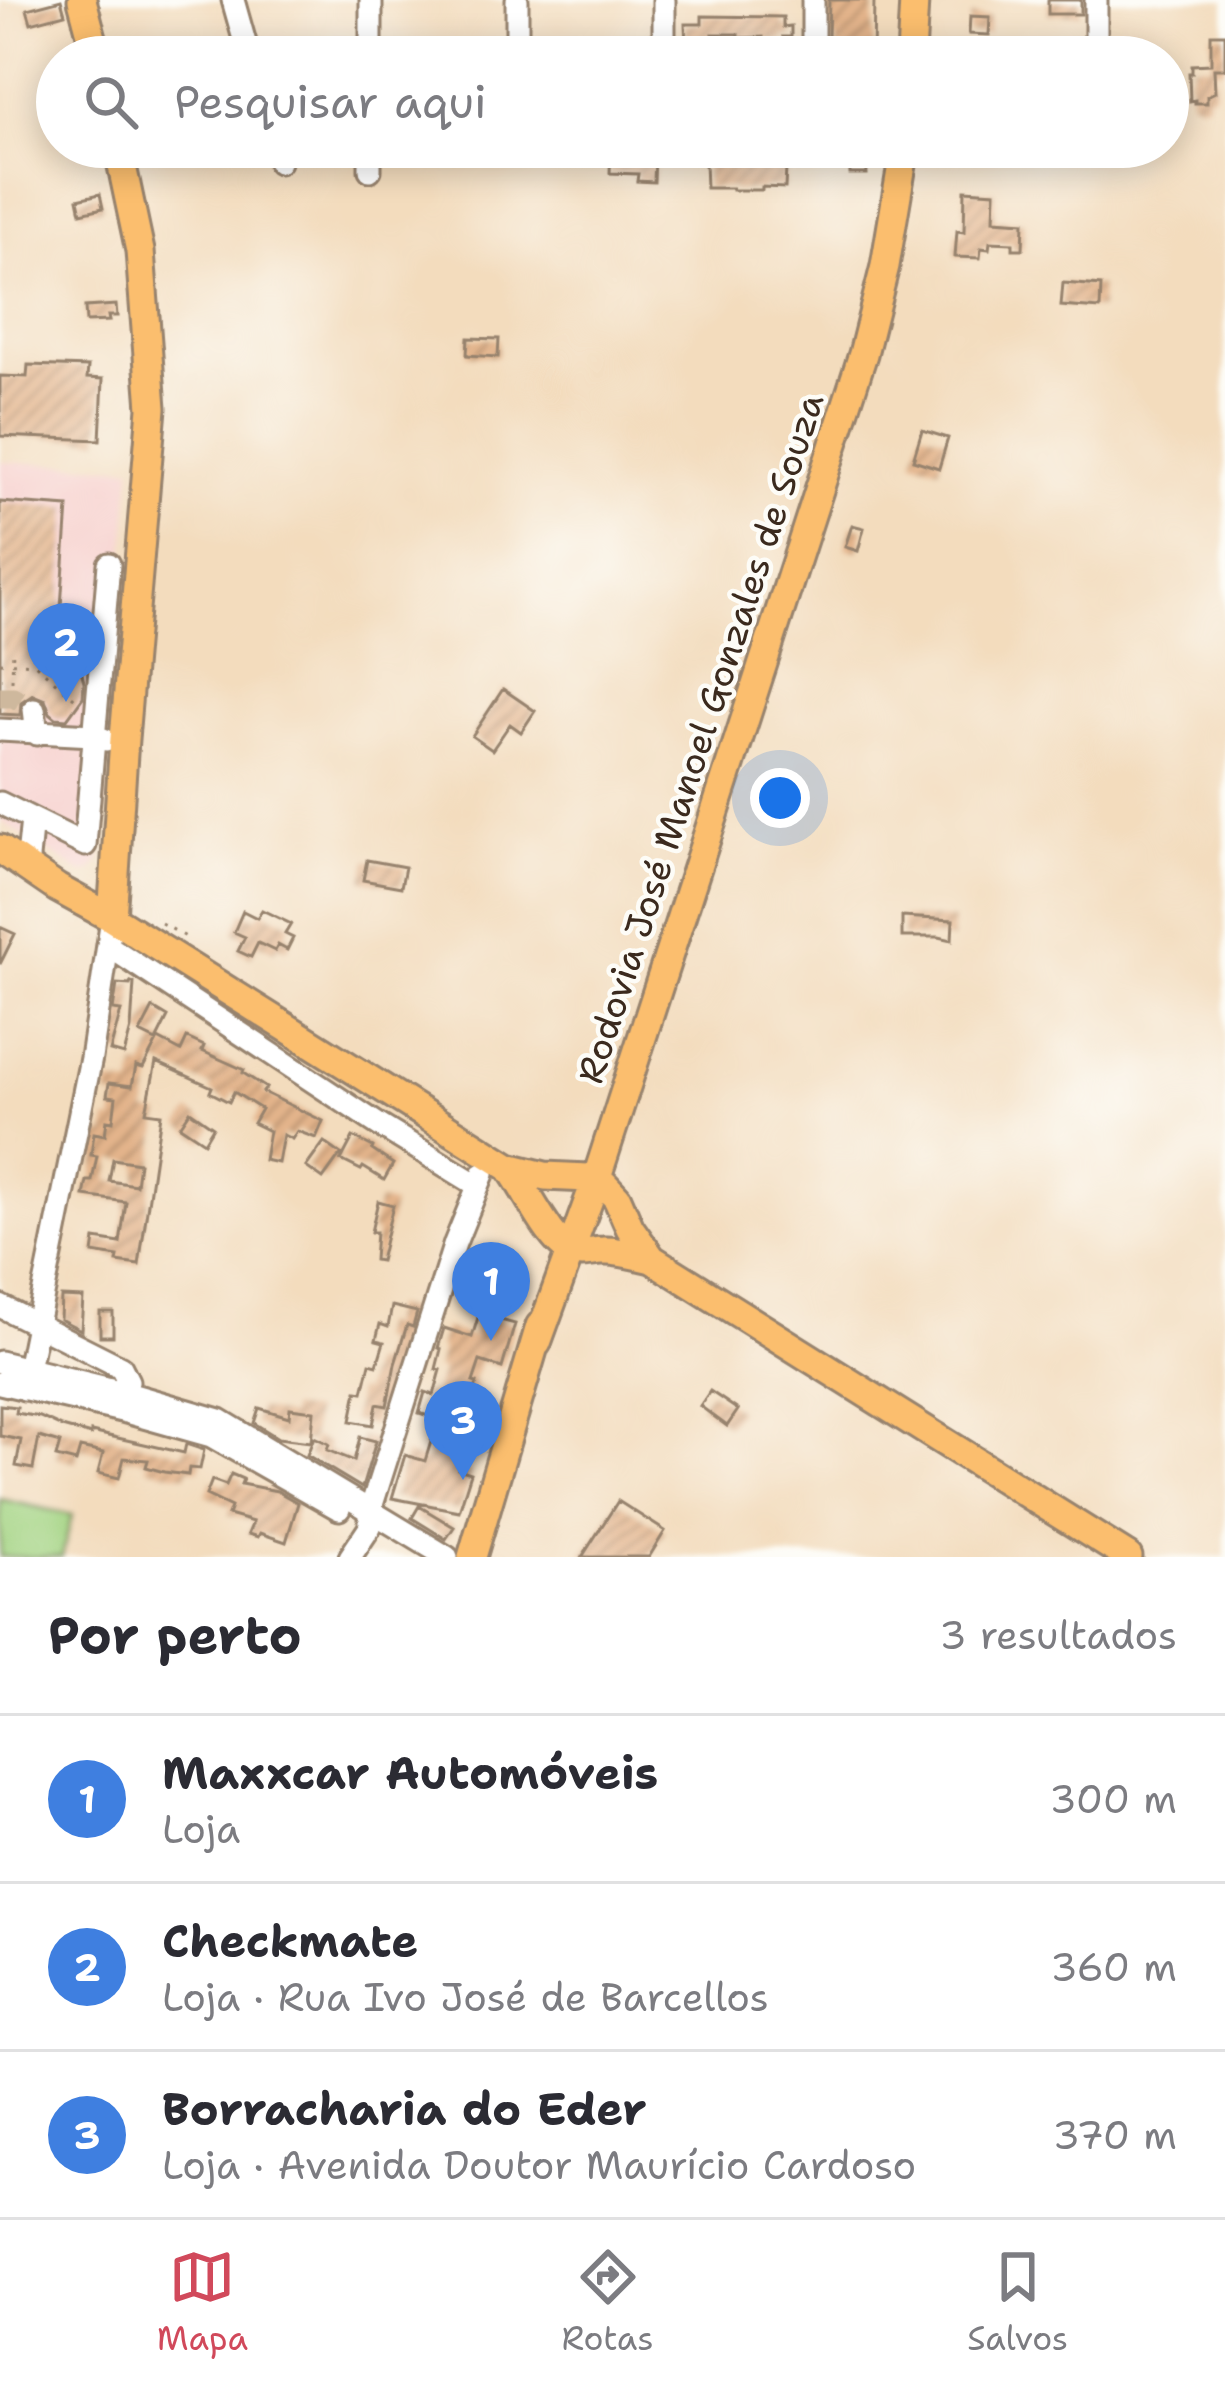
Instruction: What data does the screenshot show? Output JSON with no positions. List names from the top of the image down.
{
  "streets": {
    "main road": ["Rodovia José Manoel Gonzales de Souza"]
  },
  "page": {
    "search": "Pesquisar aqui",
    "pins": ["2", "1", "3"],
    "heading": ["Por perto", "3 resultados"],
    "list": [
      {
        "mark": "1",
        "name": "Maxxcar Automóveis",
        "note": "Loja",
        "value": "300 m"
      },
      {
        "mark": "2",
        "name": "Checkmate",
        "note": "Loja · Rua Ivo José de Barcellos",
        "value": "360 m"
      },
      {
        "mark": "3",
        "name": "Borracharia do Eder",
        "note": "Loja · Avenida Doutor Maurício Cardoso",
        "value": "370 m"
      }
    ],
    "nav": ["Mapa", "Rotas", "Salvos"]
  }
}
